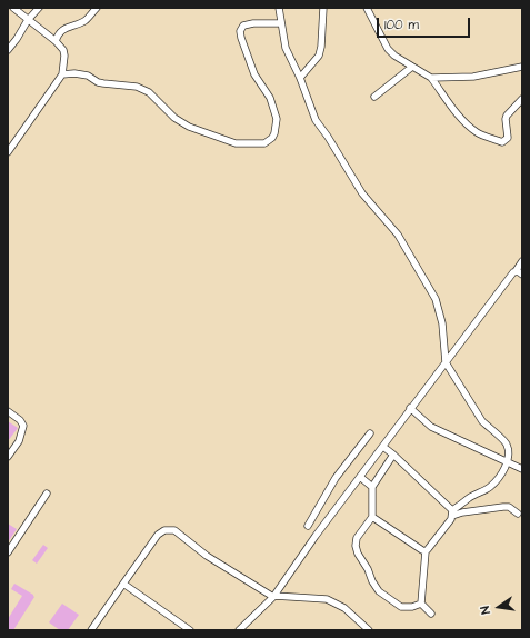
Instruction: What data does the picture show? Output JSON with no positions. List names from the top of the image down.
{
  "scale_bar": "100 m",
  "north": "left"
}
